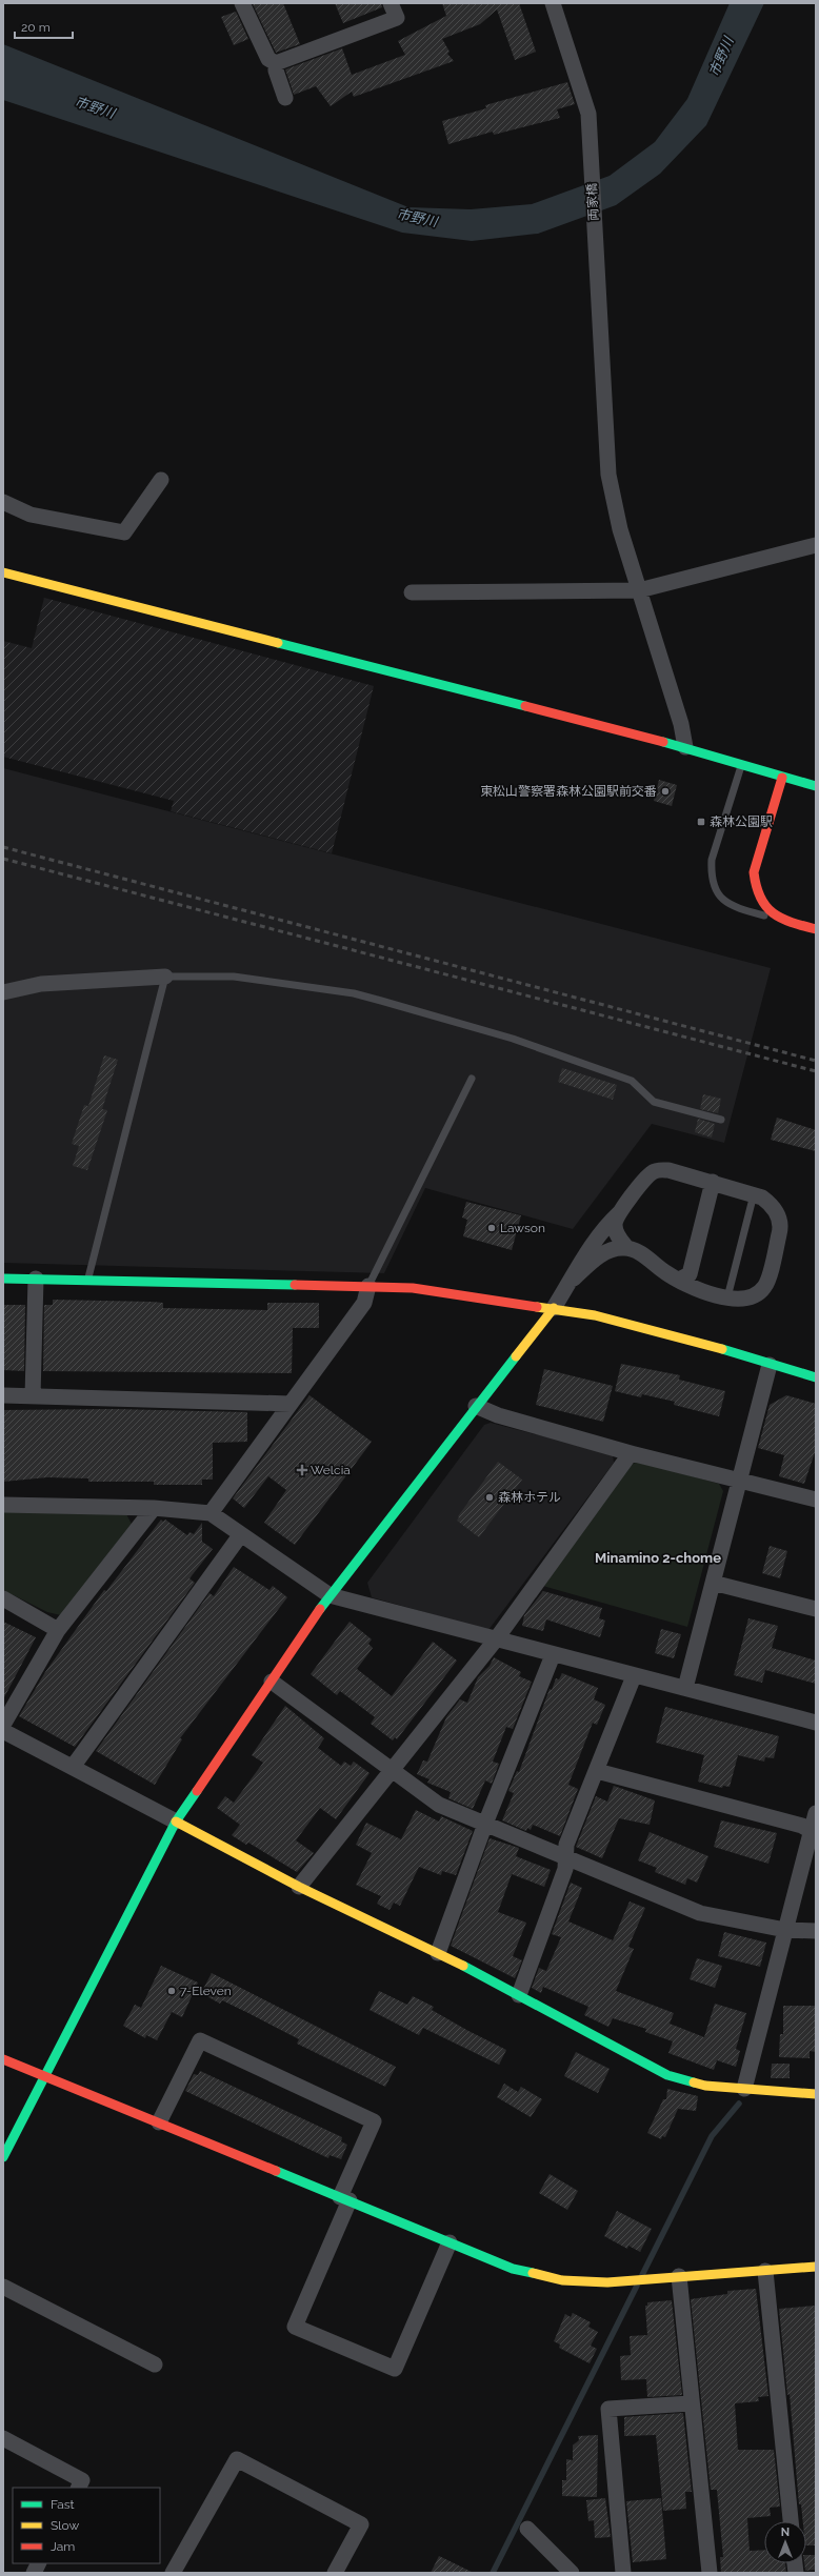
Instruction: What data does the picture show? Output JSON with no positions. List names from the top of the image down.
{
  "streets": {
    "street": ["両家橋"]
  },
  "districts": ["Minamino 2-chome"],
  "water": ["市野川"],
  "places": {
    "other": [
      "東松山警察署森林公園駅前交番",
      "Lawson",
      "森林ホテル",
      "7-Eleven"
    ],
    "transit": ["森林公園駅"],
    "health": ["Welcia"]
  },
  "legend": ["Fast", "Slow", "Jam"],
  "scale_bar": "20 m",
  "north": "top"
}
